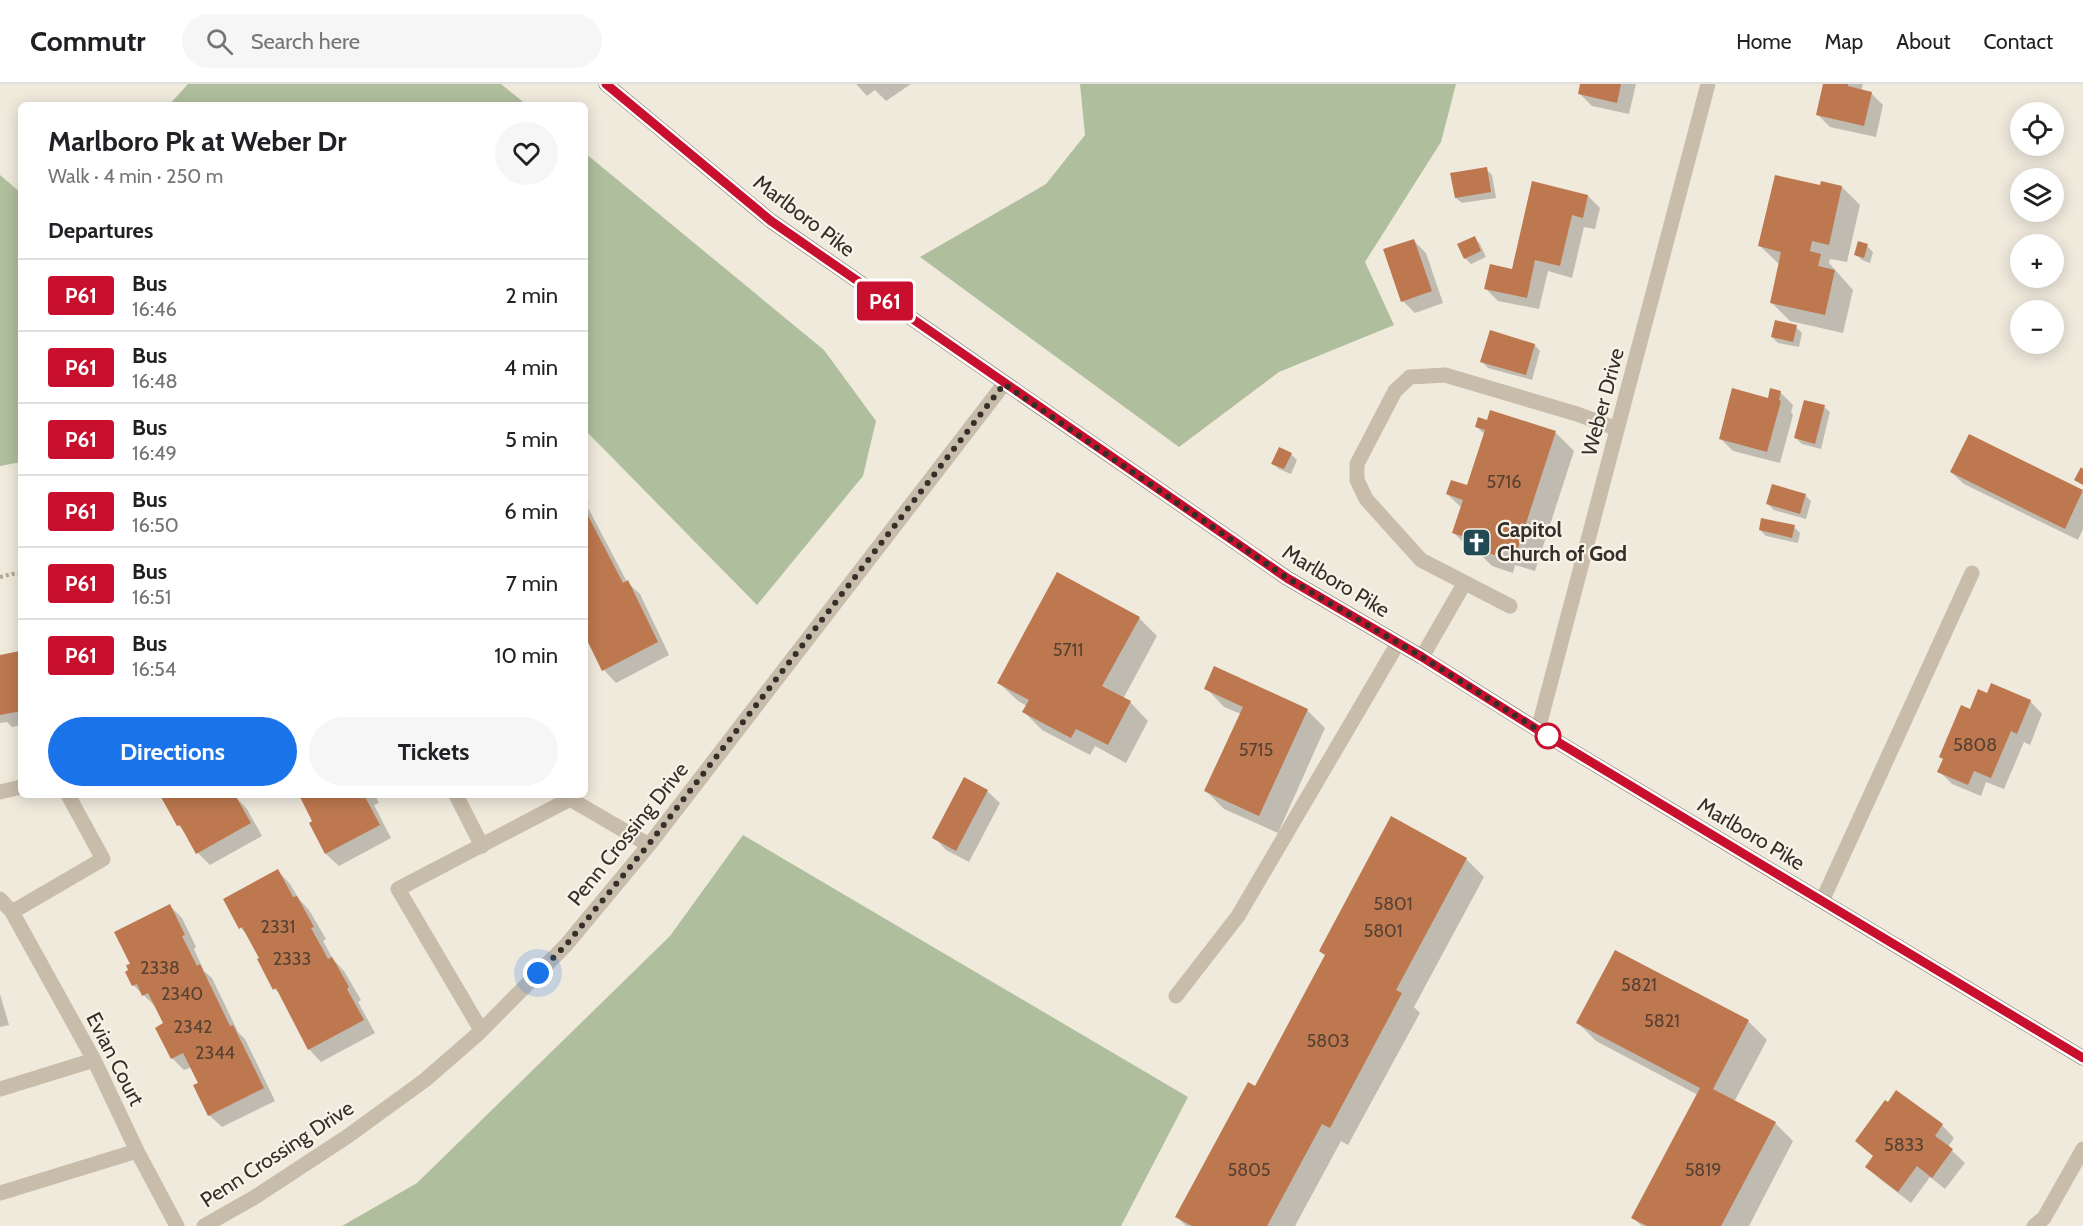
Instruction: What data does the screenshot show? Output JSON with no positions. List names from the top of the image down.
{
  "streets": {
    "main road": ["Marlboro Pike"],
    "street": ["Weber Drive", "Penn Crossing Drive", "Evian Court"]
  },
  "crossings": [
    ["Marlboro Pike", "Weber Drive"],
    ["Marlboro Pike", "Penn Crossing Drive"]
  ],
  "places": {
    "church": ["Capitol Church of God"]
  },
  "lines": ["bus line P61"],
  "house_numbers": [
    "5716",
    "5711",
    "5808",
    "5715",
    "5801",
    "2331",
    "5801",
    "2333",
    "2338",
    "5821",
    "2340",
    "5821",
    "2342",
    "5803",
    "2344",
    "5833",
    "5805",
    "5819"
  ],
  "page": {
    "header": "Commutr",
    "search": "Search here",
    "nav": [
      "Home",
      "Map",
      "About",
      "Contact"
    ],
    "on_map": "P61",
    "map_buttons": ["+", "−"],
    "heading": [
      ["Marlboro Pk at Weber Dr", "Walk · 4 min · 250 m"],
      "Departures"
    ],
    "list": [
      {
        "mark": "P61",
        "name": "Bus",
        "note": "16:46",
        "value": "2 min"
      },
      {
        "mark": "P61",
        "name": "Bus",
        "note": "16:48",
        "value": "4 min"
      },
      {
        "mark": "P61",
        "name": "Bus",
        "note": "16:49",
        "value": "5 min"
      },
      {
        "mark": "P61",
        "name": "Bus",
        "note": "16:50",
        "value": "6 min"
      },
      {
        "mark": "P61",
        "name": "Bus",
        "note": "16:51",
        "value": "7 min"
      },
      {
        "mark": "P61",
        "name": "Bus",
        "note": "16:54",
        "value": "10 min"
      }
    ],
    "buttons": ["Directions", "Tickets"]
  }
}
